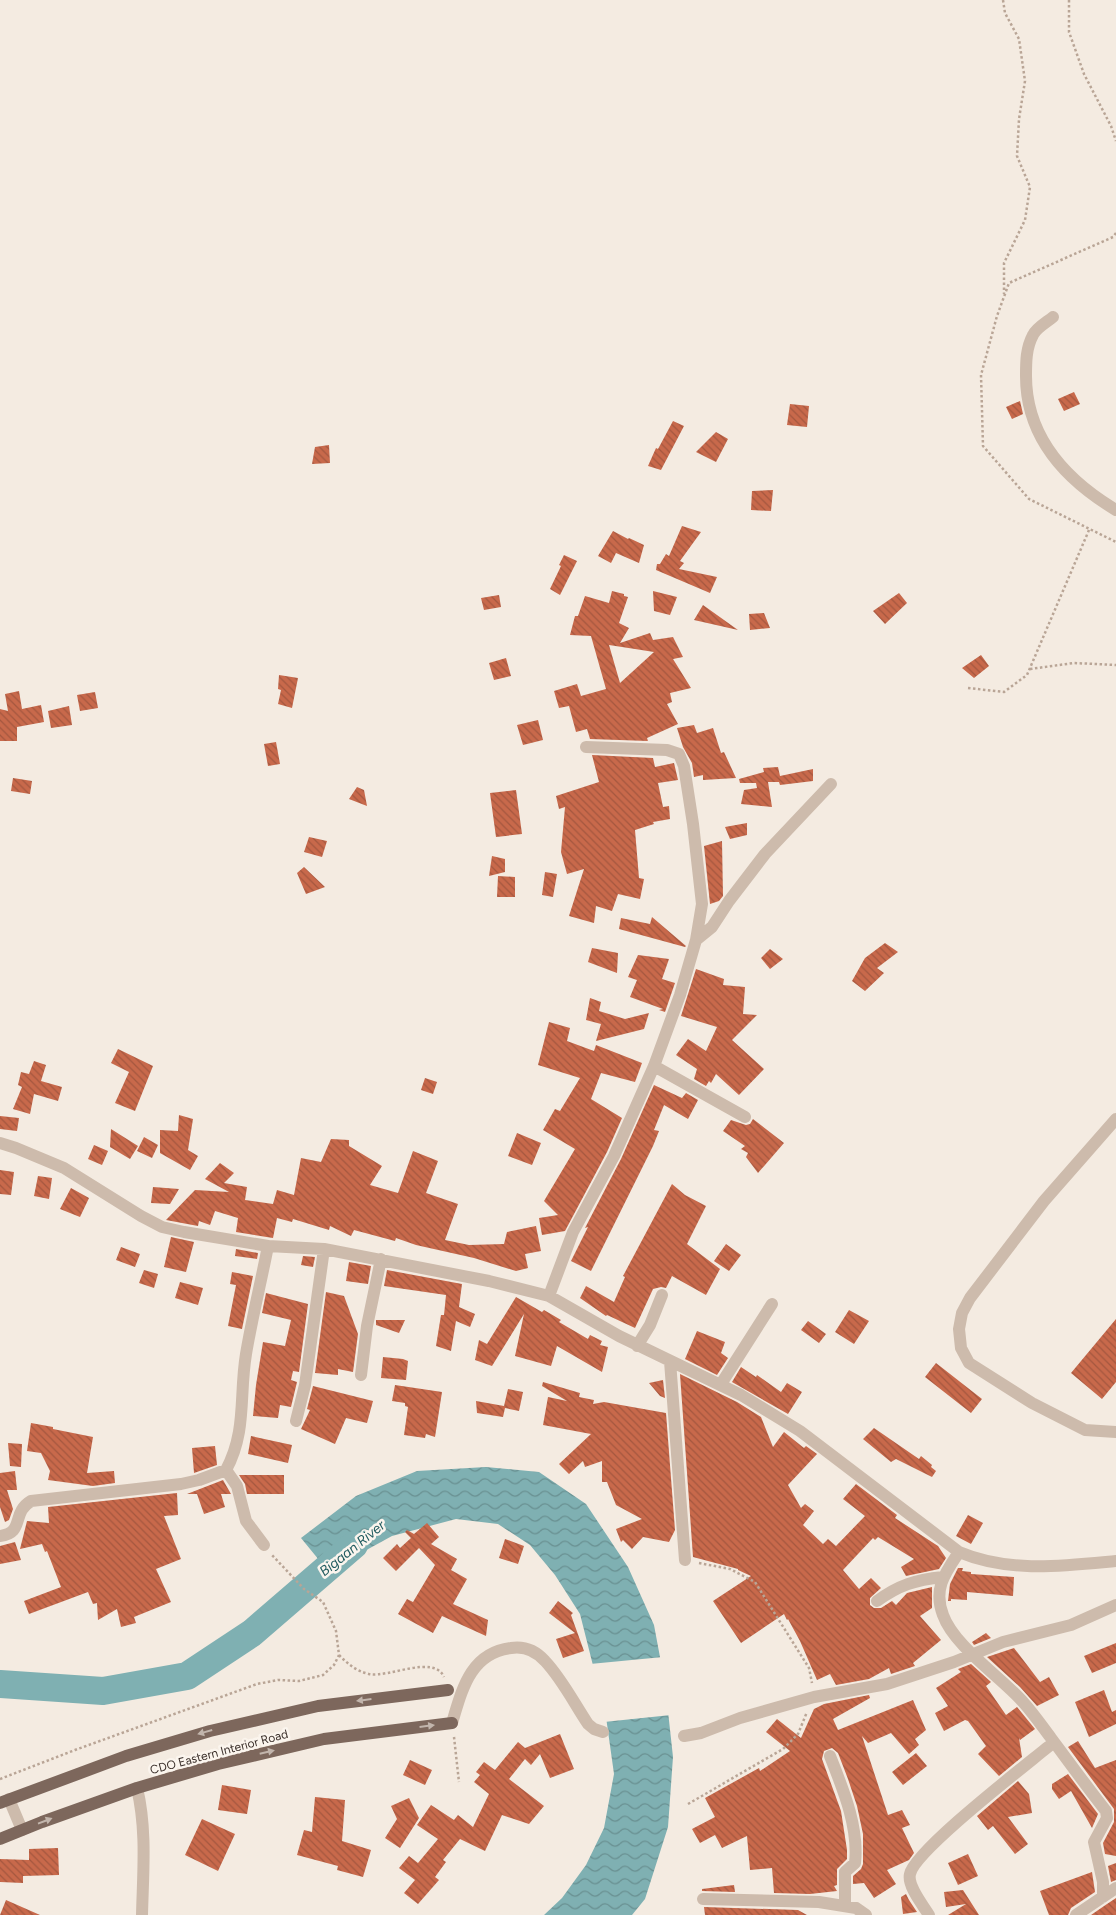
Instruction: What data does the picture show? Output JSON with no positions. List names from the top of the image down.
{
  "streets": {
    "main road": ["CDO Eastern Interior Road"]
  },
  "water": ["Bigaan River"]
}
